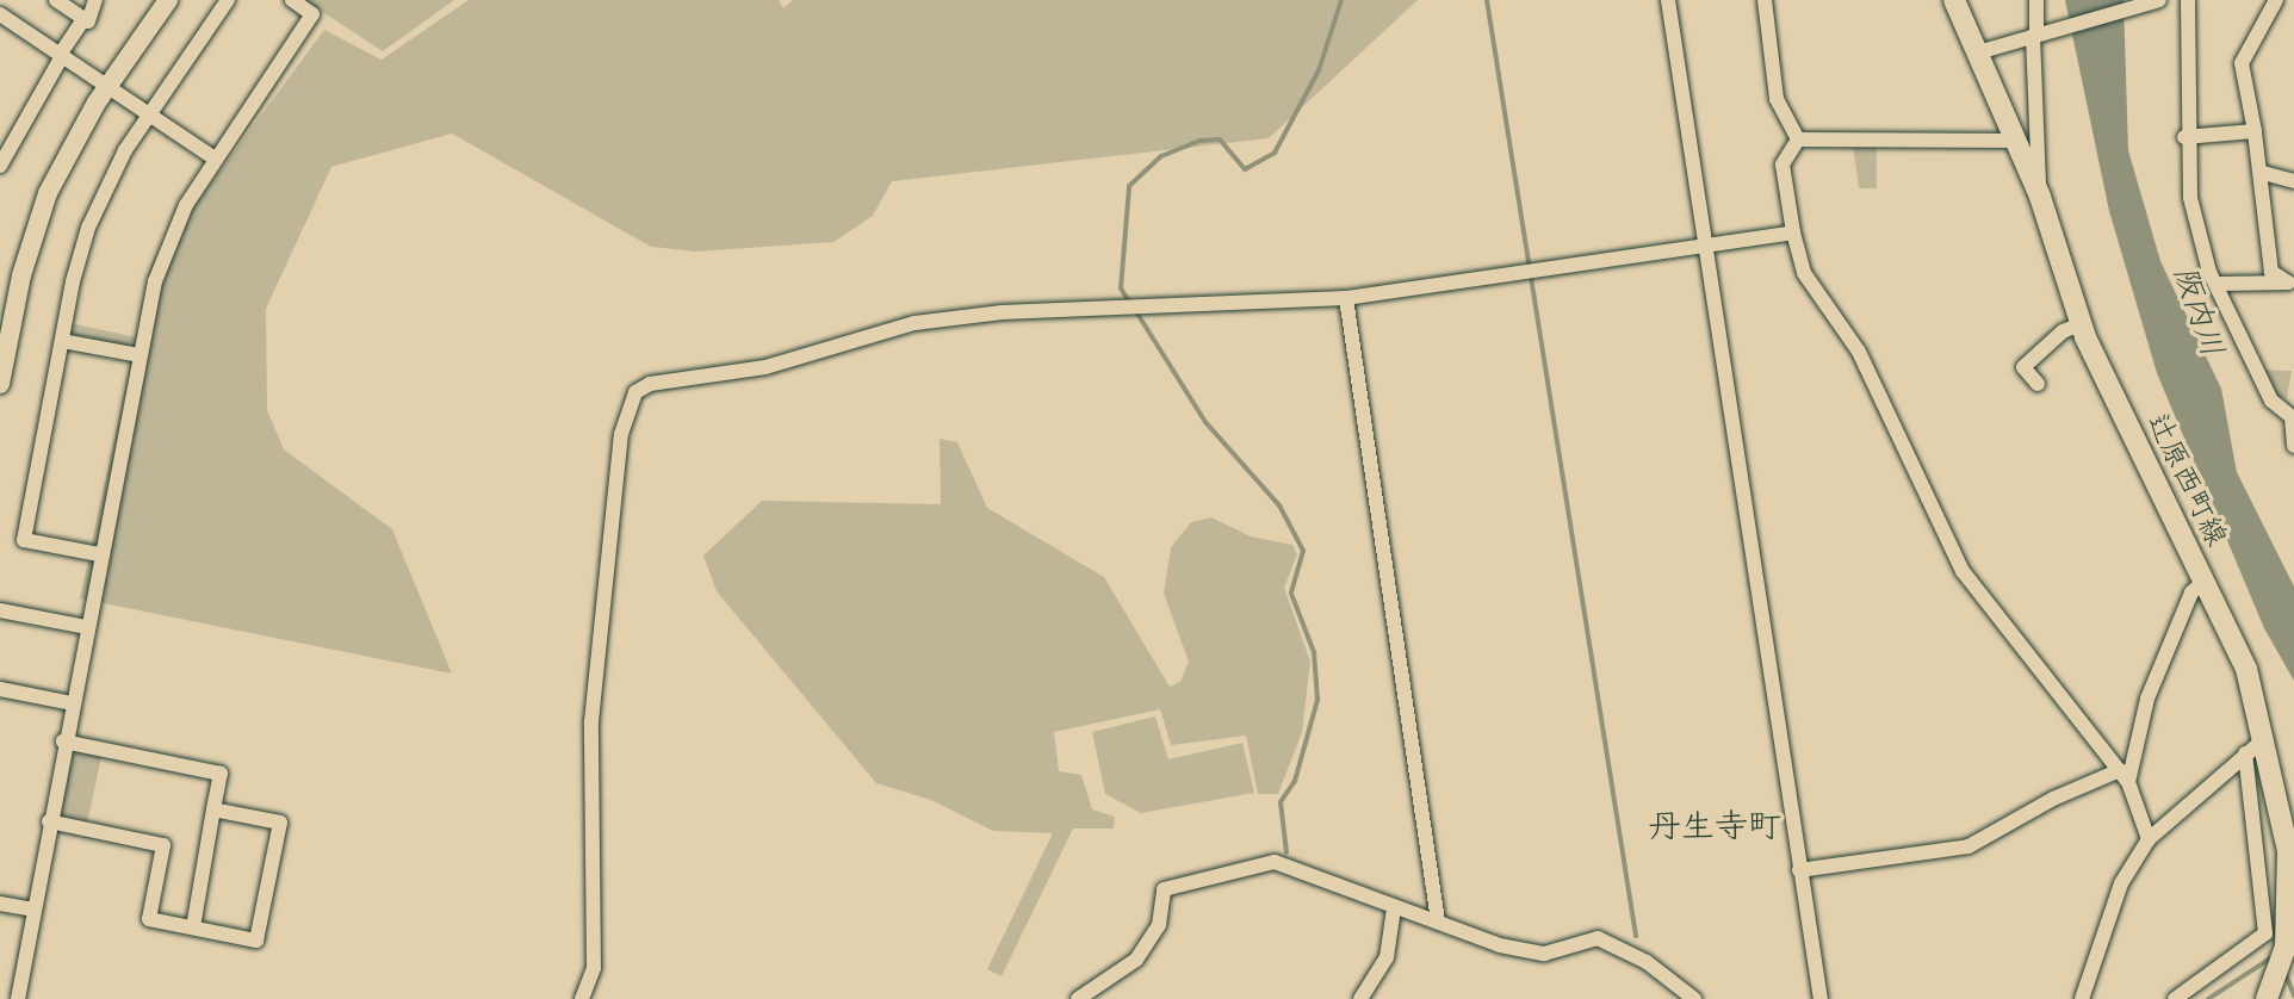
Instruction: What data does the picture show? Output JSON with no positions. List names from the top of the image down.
{
  "streets": {
    "main road": ["辻原西町線"]
  },
  "districts": ["丹生寺町"],
  "water": ["阪内川"]
}
